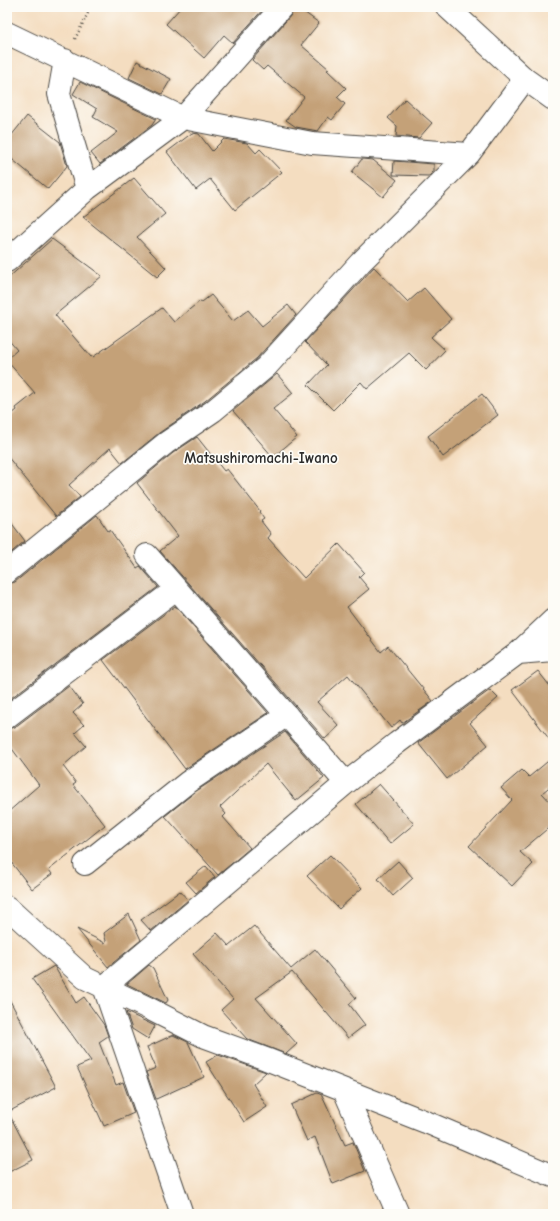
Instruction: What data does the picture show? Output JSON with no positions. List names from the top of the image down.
{
  "districts": ["Matsushiromachi-Iwano"]
}
